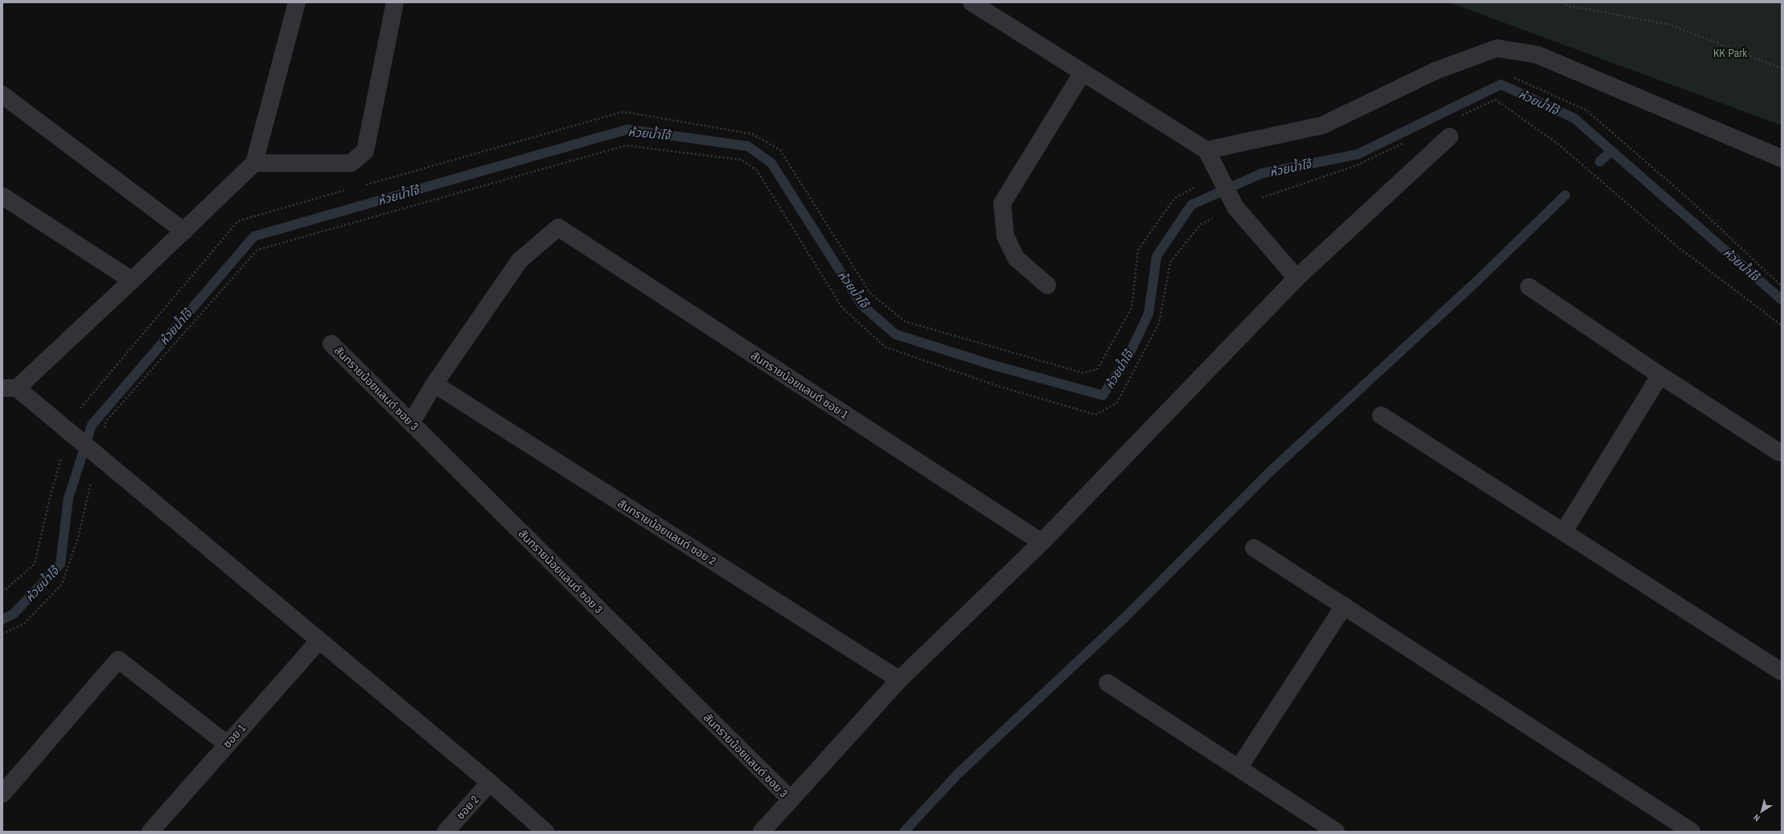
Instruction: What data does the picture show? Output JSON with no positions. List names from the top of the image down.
{
  "streets": {
    "street": [
      "สันทรายน้อยแลนด์ ซอย 1",
      "สันทรายน้อยแลนด์ ซอย 3",
      "สันทรายน้อยแลนด์ ซอย 2",
      "ซอย 1",
      "ซอย 2"
    ]
  },
  "crossings": [
    ["สันทรายน้อยแลนด์ ซอย 1", "สันทรายน้อยแลนด์ ซอย 2"]
  ],
  "water": ["ห้วยน้ำโจ้"],
  "parks": ["KK Park"],
  "north": "bottom left"
}
